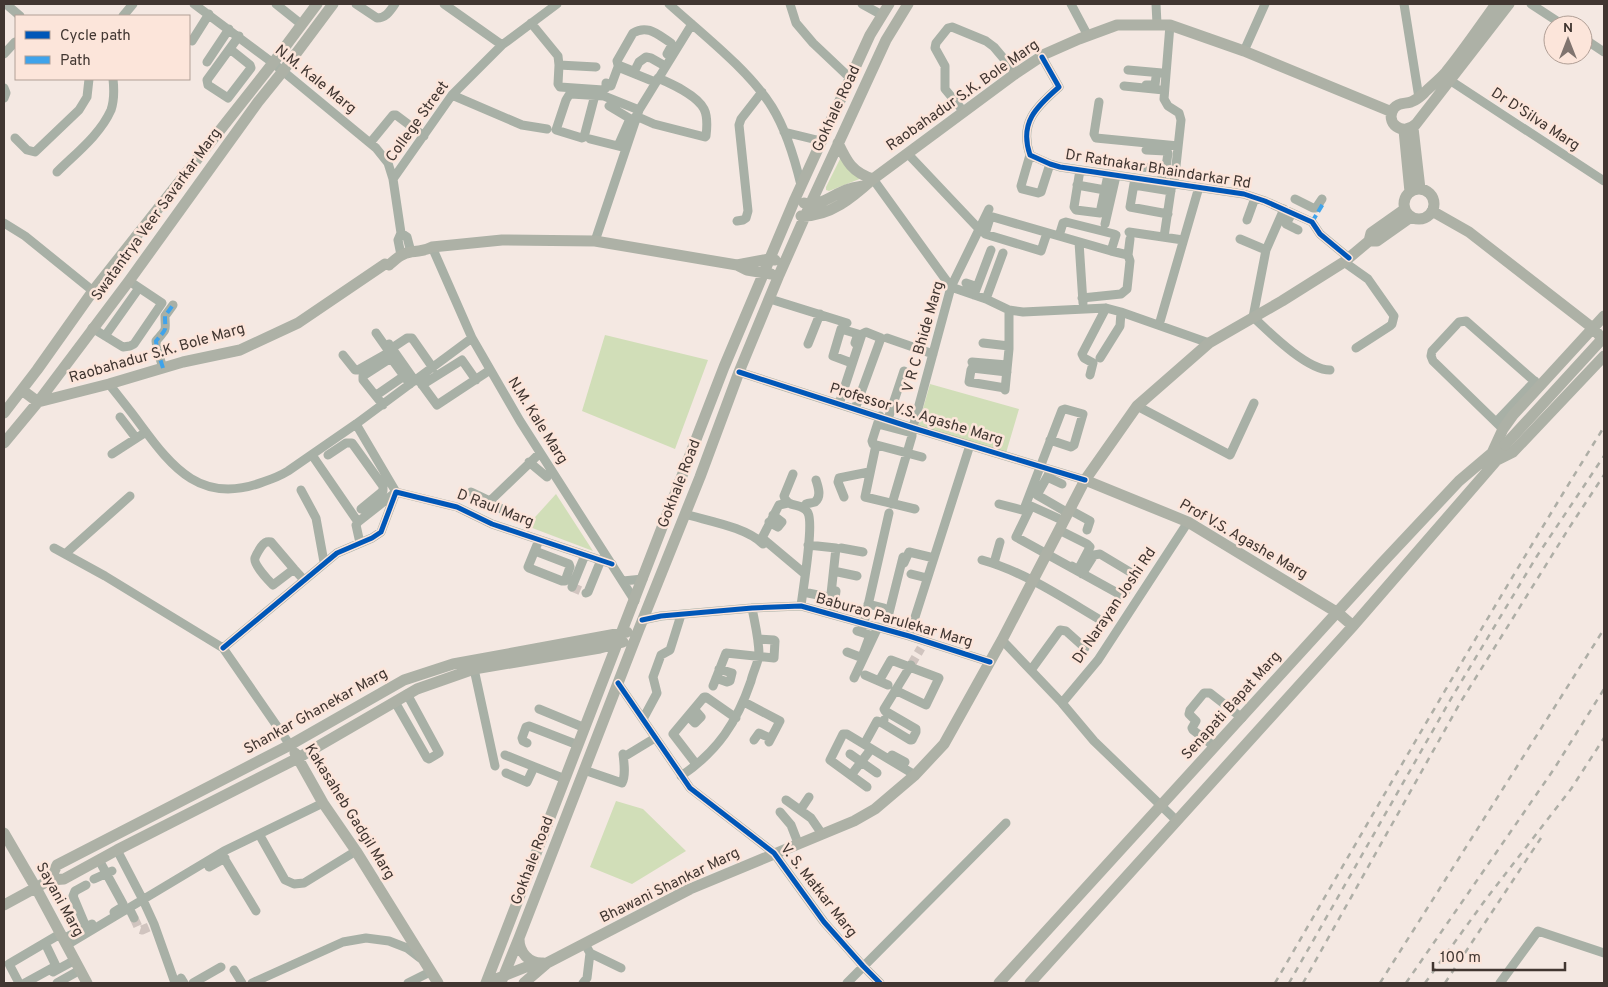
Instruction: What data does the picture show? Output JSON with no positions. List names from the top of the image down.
{
  "streets": {
    "main road": [
      "Raobahadur S.K. Bole Marg",
      "Gokhale Road",
      "Swatantrya Veer Savarkar Marg",
      "Prof V.S. Agashe Marg",
      "Senapati Bapat Marg",
      "Shankar Ghanekar Marg",
      "Kakasaheb Gadgil Marg",
      "Bhawani Shankar Marg",
      "Sayani Marg"
    ],
    "street": [
      "N.M. Kale Marg",
      "Dr D'Silva Marg",
      "College Street",
      "Dr Ratnakar Bhaindarkar Rd",
      "V R C Bhide Marg",
      "Professor V.S. Agashe Marg",
      "D Raul Marg",
      "Dr Narayan Joshi Rd",
      "Baburao Parulekar Marg",
      "V. S. Matkar Marg"
    ]
  },
  "crossings": [
    ["N.M. Kale Marg", "Raobahadur S.K. Bole Marg"],
    ["N.M. Kale Marg", "Gokhale Road"],
    ["N.M. Kale Marg", "College Street"],
    ["N.M. Kale Marg", "Swatantrya Veer Savarkar Marg"],
    ["N.M. Kale Marg", "D Raul Marg"],
    ["Raobahadur S.K. Bole Marg", "Gokhale Road"],
    ["Raobahadur S.K. Bole Marg", "Swatantrya Veer Savarkar Marg"],
    ["Gokhale Road", "Professor V.S. Agashe Marg"],
    ["Gokhale Road", "Baburao Parulekar Marg"],
    ["Gokhale Road", "Shankar Ghanekar Marg"],
    ["Gokhale Road", "Bhawani Shankar Marg"],
    ["Gokhale Road", "V. S. Matkar Marg"],
    ["Dr Ratnakar Bhaindarkar Rd", "Bhawani Shankar Marg"],
    ["V R C Bhide Marg", "Professor V.S. Agashe Marg"],
    ["V R C Bhide Marg", "Baburao Parulekar Marg"],
    ["Professor V.S. Agashe Marg", "Prof V.S. Agashe Marg"],
    ["Professor V.S. Agashe Marg", "Bhawani Shankar Marg"],
    ["Prof V.S. Agashe Marg", "Dr Narayan Joshi Rd"],
    ["Prof V.S. Agashe Marg", "Senapati Bapat Marg"],
    ["Prof V.S. Agashe Marg", "Bhawani Shankar Marg"],
    ["Baburao Parulekar Marg", "Bhawani Shankar Marg"],
    ["Shankar Ghanekar Marg", "Kakasaheb Gadgil Marg"],
    ["Shankar Ghanekar Marg", "Sayani Marg"],
    ["Bhawani Shankar Marg", "V. S. Matkar Marg"]
  ],
  "legend": ["Cycle path", "Path"],
  "scale_bar": "100 m",
  "north": "top"
}
